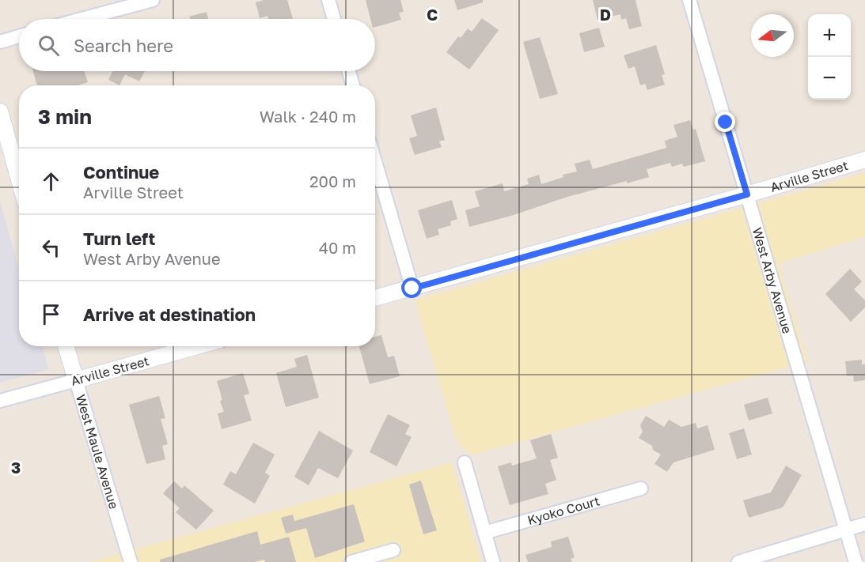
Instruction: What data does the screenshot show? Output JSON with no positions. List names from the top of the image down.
{
  "streets": {
    "street": [
      "Arville Street",
      "West Arby Avenue",
      "West Maule Avenue",
      "Kyoko Court"
    ]
  },
  "crossings": [
    ["Arville Street", "West Arby Avenue"],
    ["Arville Street", "West Maule Avenue"]
  ],
  "north": "left",
  "page": {
    "map_buttons": ["+", "−"],
    "search": "Search here",
    "heading": ["3 min", "Walk · 240 m"],
    "list": [
      ["Continue", "Arville Street", "200 m"],
      ["Turn left", "West Arby Avenue", "40 m"],
      "Arrive at destination"
    ]
  },
  "grid": {
    "columns": ["C", "D"],
    "rows": ["3"]
  }
}
